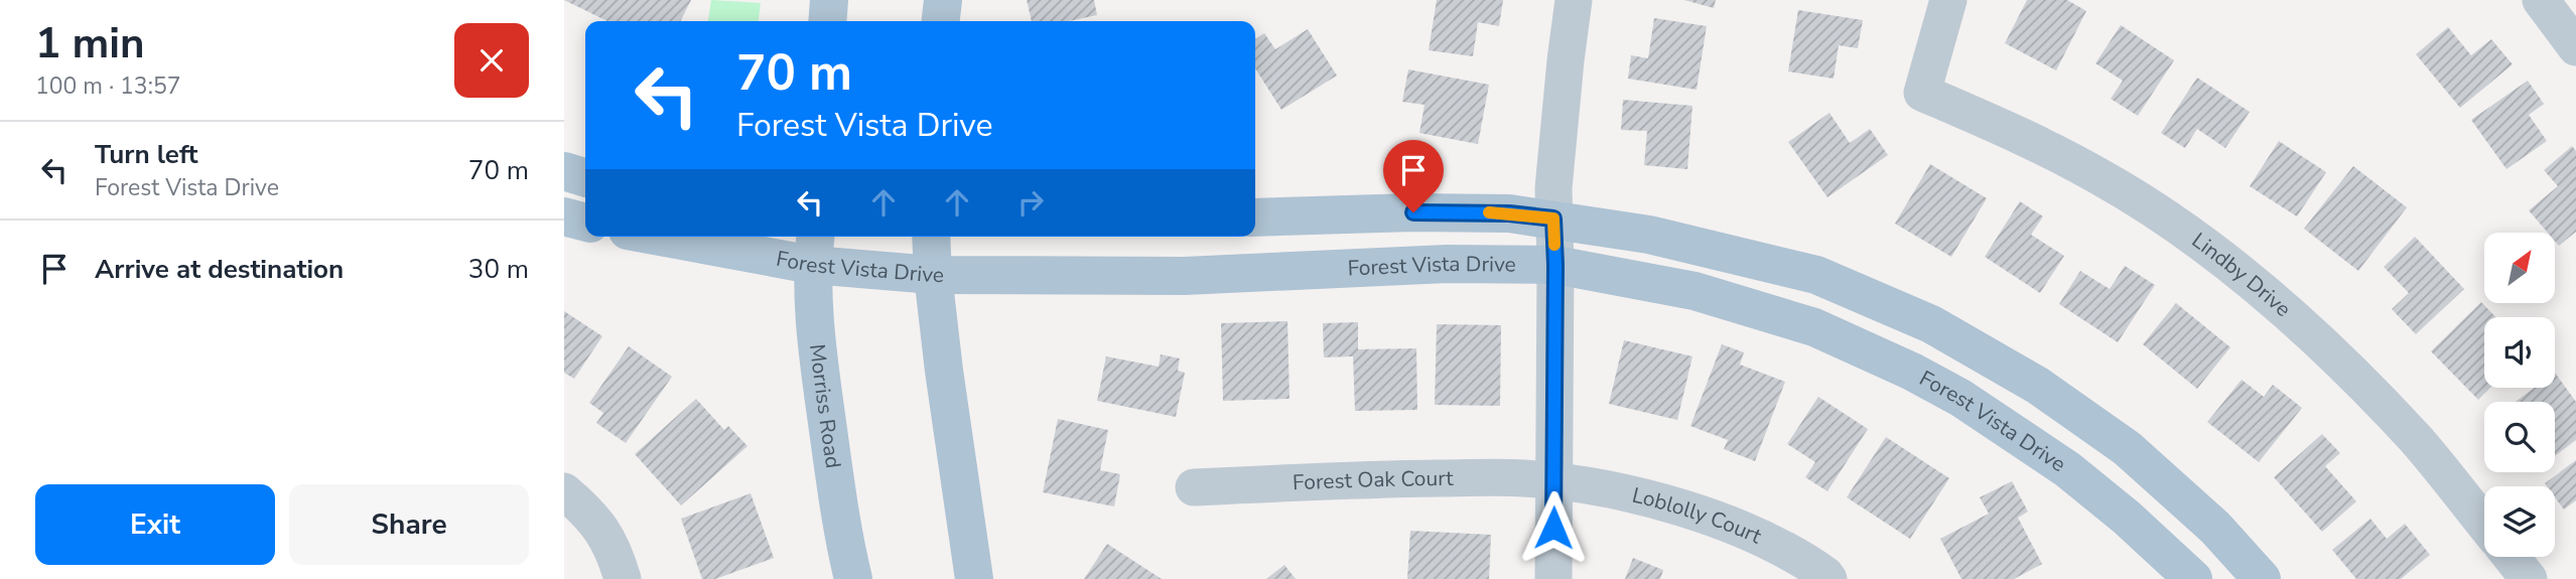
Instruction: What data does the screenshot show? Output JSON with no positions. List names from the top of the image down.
{
  "streets": {
    "main road": ["Forest Vista Drive", "Morriss Road"],
    "street": ["Lindby Drive", "Forest Oak Court", "Loblolly Court"]
  },
  "crossings": [
    ["Forest Vista Drive", "Morriss Road"],
    ["Forest Oak Court", "Loblolly Court"]
  ],
  "north": "top right",
  "page": {
    "heading": ["1 min", "100 m · 13:57"],
    "turn": ["70 m", "Forest Vista Drive"],
    "list": [
      {
        "name": "Turn left",
        "note": "Forest Vista Drive",
        "value": "70 m"
      },
      {
        "name": "Arrive at destination",
        "value": "30 m"
      }
    ],
    "buttons": ["Exit", "Share"]
  }
}
